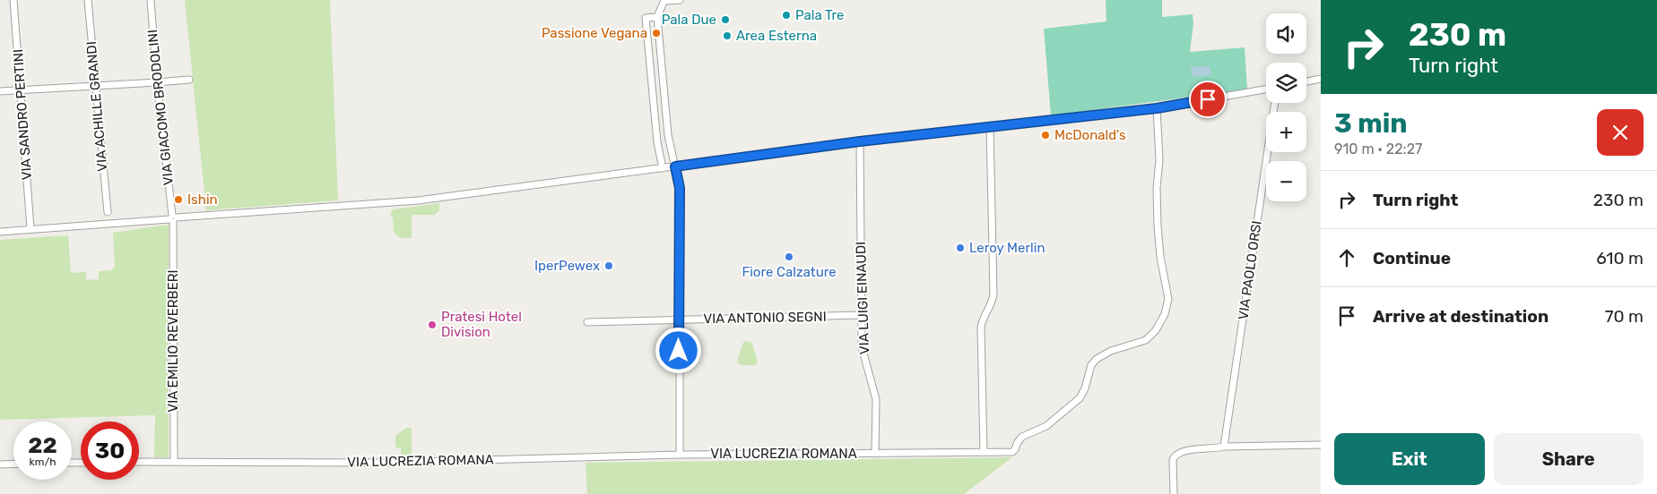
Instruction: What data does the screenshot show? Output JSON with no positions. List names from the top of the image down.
{
  "streets": {
    "street": [
      "VIA ACHILLE GRANDI",
      "VIA GIACOMO BRODOLINI",
      "VIA SANDRO PERTINI",
      "VIA PAOLO ORSI",
      "VIA LUIGI EINAUDI",
      "VIA ANTONIO SEGNI",
      "VIA EMILIO REVERBERI",
      "VIA LUCREZIA ROMANA"
    ]
  },
  "crossings": [
    ["VIA GIACOMO BRODOLINI", "VIA EMILIO REVERBERI"],
    ["VIA LUIGI EINAUDI", "VIA ANTONIO SEGNI"],
    ["VIA LUIGI EINAUDI", "VIA LUCREZIA ROMANA"],
    ["VIA EMILIO REVERBERI", "VIA LUCREZIA ROMANA"]
  ],
  "places": [
    "Pala Tre",
    "Pala Due",
    "Passione Vegana",
    "Area Esterna",
    "McDonald's",
    "Ishin",
    "Leroy Merlin",
    "Fiore Calzature",
    "IperPewex",
    "Pratesi Hotel Division"
  ],
  "page": {
    "turn": ["230 m", "Turn right"],
    "map_buttons": ["+", "−"],
    "heading": ["3 min", "910 m · 22:27"],
    "list": [
      {
        "name": "Turn right",
        "value": "230 m"
      },
      {
        "name": "Continue",
        "value": "610 m"
      },
      {
        "name": "Arrive at destination",
        "value": "70 m"
      }
    ],
    "speed": "22 km/h",
    "limit": "30",
    "buttons": ["Exit", "Share"]
  }
}
